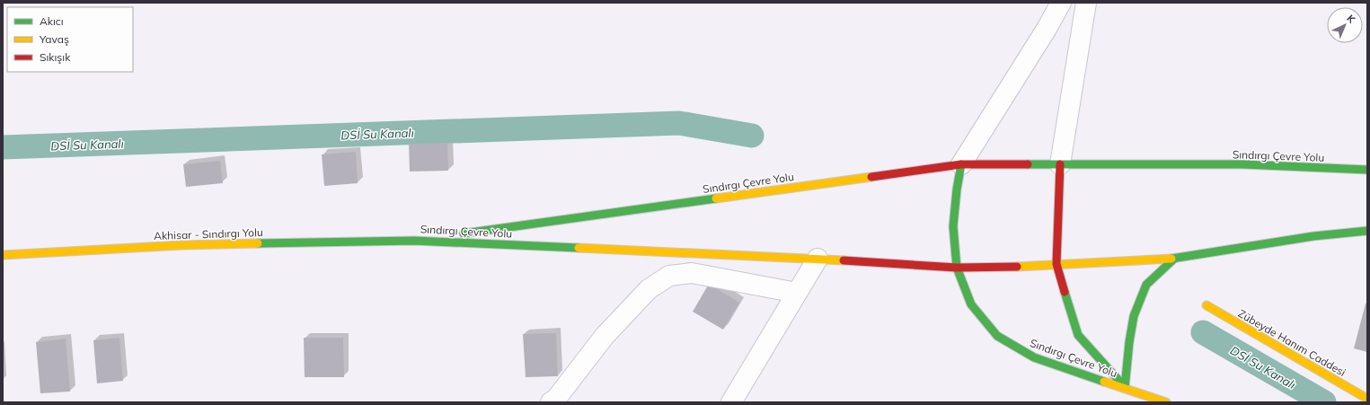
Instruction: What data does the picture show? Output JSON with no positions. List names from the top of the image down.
{
  "streets": {
    "main road": ["Sındırgı Çevre Yolu", "Akhisar - Sındırgı Yolu", "Zübeyde Hanım Caddesi"]
  },
  "crossings": [
    ["Sındırgı Çevre Yolu", "Akhisar - Sındırgı Yolu"]
  ],
  "water": ["DSİ Su Kanalı"],
  "legend": ["Akıcı", "Yavaş", "Sıkışık"],
  "north": "top right"
}
